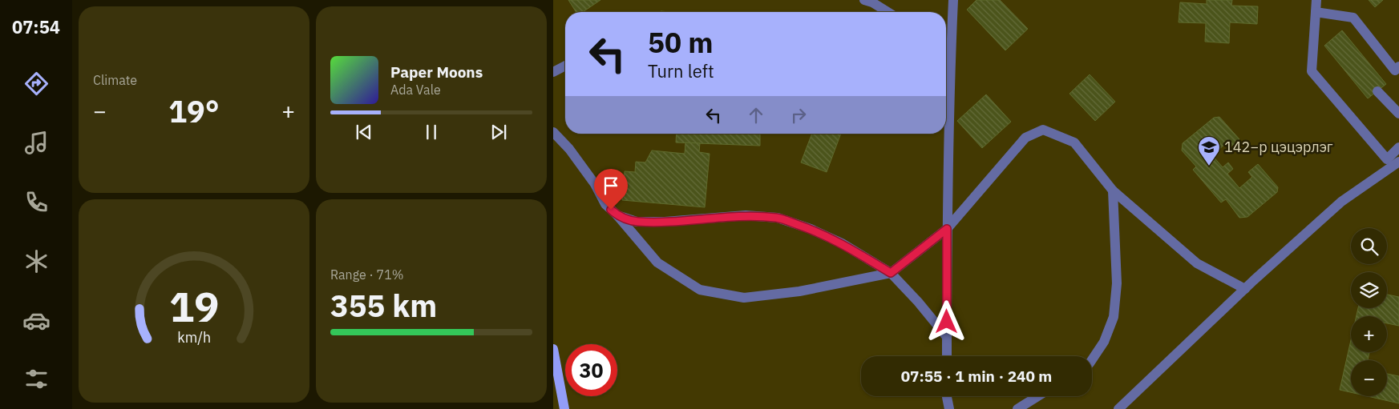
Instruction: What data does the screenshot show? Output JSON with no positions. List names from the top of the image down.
{
  "places": {
    "school or university": ["142−р цэцэрлэг"]
  },
  "page": {
    "tabs": "07:54",
    "tile": [
      "Climate",
      ["Range · 71%", "355 km"]
    ],
    "turn": ["50 m", "Turn left"],
    "song": ["Paper Moons", "Ada Vale"],
    "heat": ["−", "19°", "+"],
    "map_buttons": ["+", "−"],
    "limit": "30",
    "trip": "07:55 · 1 min · 240 m",
    "gauge": ["19", "km/h"]
  }
}
